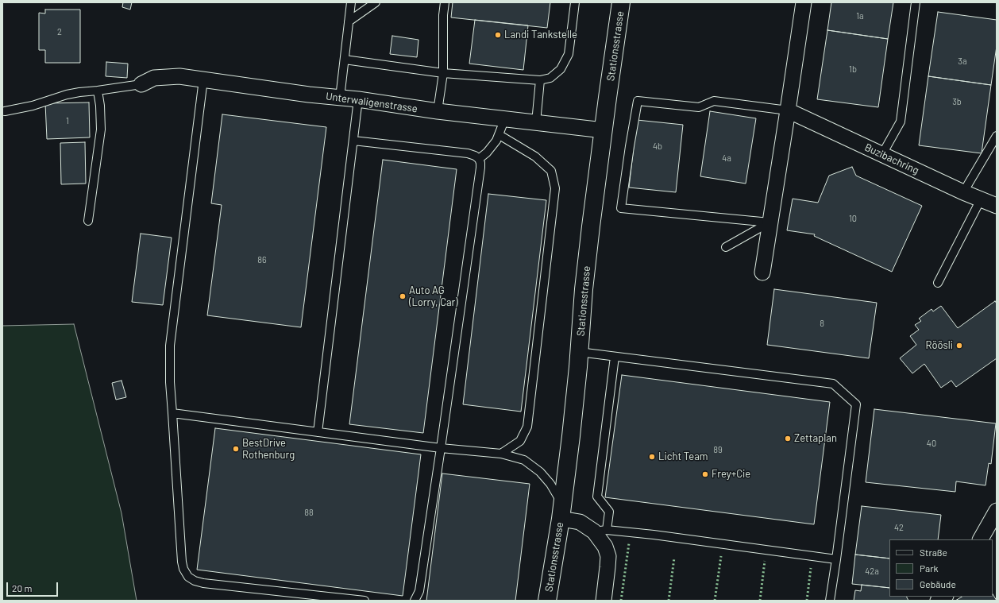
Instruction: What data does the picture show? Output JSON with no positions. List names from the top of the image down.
{
  "streets": {
    "main road": ["Stationsstrasse"],
    "street": ["Unterwaligenstrasse", "Buzibachring"]
  },
  "crossings": [
    ["Stationsstrasse", "Unterwaligenstrasse"]
  ],
  "places": [
    "Landi Tankstelle",
    "Auto AG (Lorry, Car)",
    "Röösli",
    "Zettaplan",
    "BestDrive Rothenburg",
    "Licht Team",
    "Frey+Cie"
  ],
  "house_numbers": [
    "1a",
    "2",
    "3a",
    "1b",
    "3b",
    "1",
    "4b",
    "4a",
    "10",
    "86",
    "8",
    "40",
    "89",
    "88",
    "42",
    "42a"
  ],
  "legend": ["Straße", "Park", "Gebäude"],
  "scale_bar": "20 m"
}
